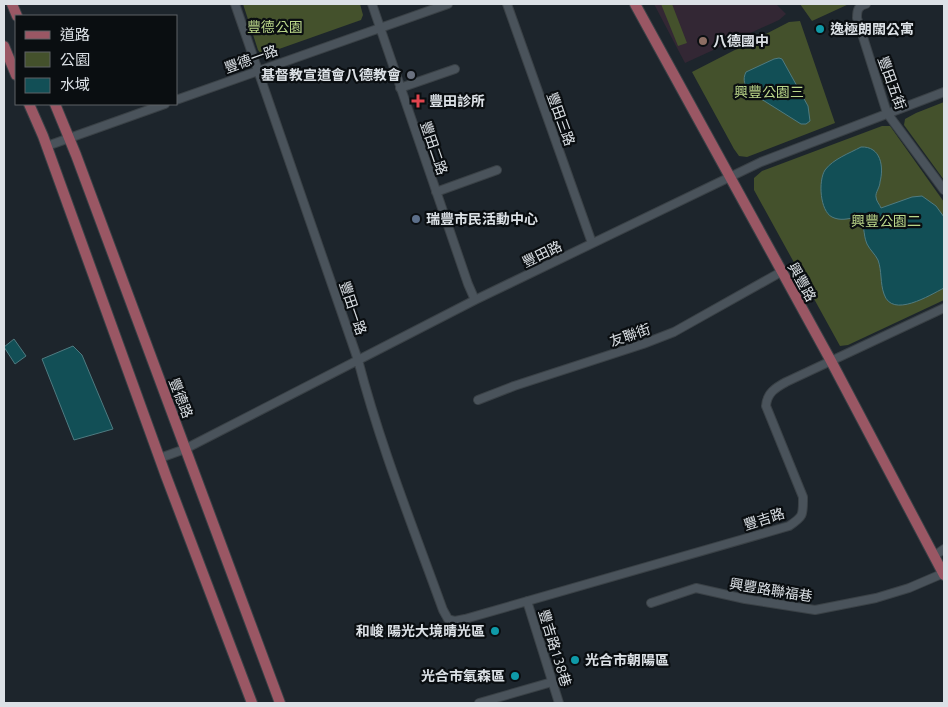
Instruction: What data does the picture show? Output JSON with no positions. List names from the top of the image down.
{
  "streets": {
    "main road": ["興豐路", "豐德路"],
    "street": [
      "豐德一路",
      "豐田五街",
      "豐田三路",
      "豐田二路",
      "豐田路",
      "豐田一路",
      "友聯街",
      "豐吉路",
      "興豐路聯福巷",
      "豐吉路138巷"
    ]
  },
  "crossings": [
    ["豐德一路", "豐田二路"],
    ["豐德一路", "豐田一路"],
    ["豐田五街", "豐田路"],
    ["豐田三路", "豐田路"],
    ["豐田二路", "豐田路"],
    ["豐田路", "興豐路"],
    ["豐田路", "豐田一路"],
    ["豐田路", "豐德路"],
    ["興豐路", "友聯街"],
    ["興豐路", "豐吉路"],
    ["興豐路", "興豐路聯福巷"],
    ["豐田一路", "豐吉路"],
    ["豐吉路", "豐吉路138巷"]
  ],
  "parks": ["豐德公園", "興豐公園三", "興豐公園二"],
  "places": {
    "other": [
      "逸極朗闊公寓",
      "八德國中",
      "基督教宣道會八德教會",
      "瑞豐市民活動中心",
      "和峻 陽光大境晴光區",
      "光合市朝陽區",
      "光合市氧森區"
    ],
    "health": ["豐田診所"]
  },
  "legend": ["道路", "公園", "水域"]
}
